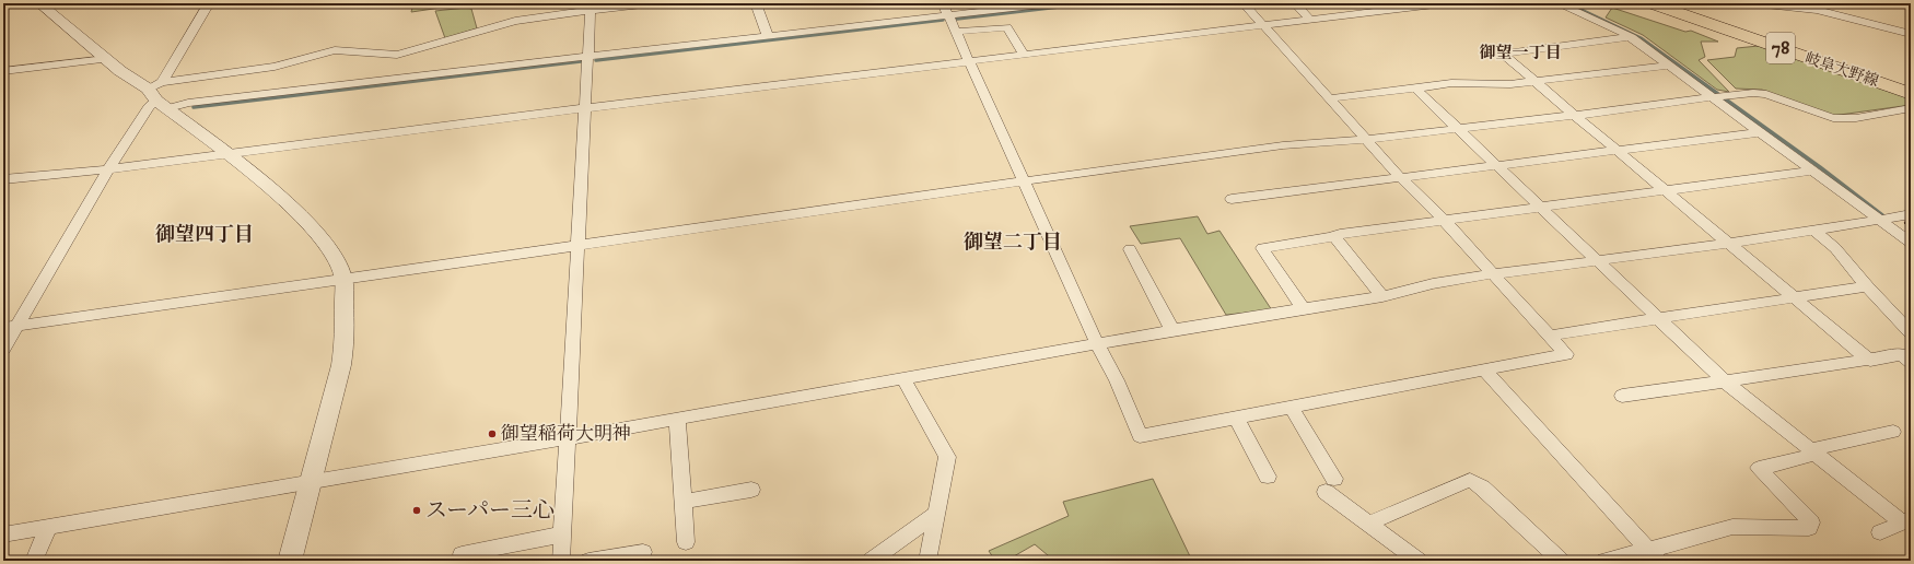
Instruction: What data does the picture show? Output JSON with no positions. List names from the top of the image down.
{
  "streets": {
    "main road": ["78", "岐阜大野線"]
  },
  "districts": ["御望一丁目", "御望四丁目", "御望二丁目"],
  "places": ["御望稲荷大明神", "スーパー三心"]
}
